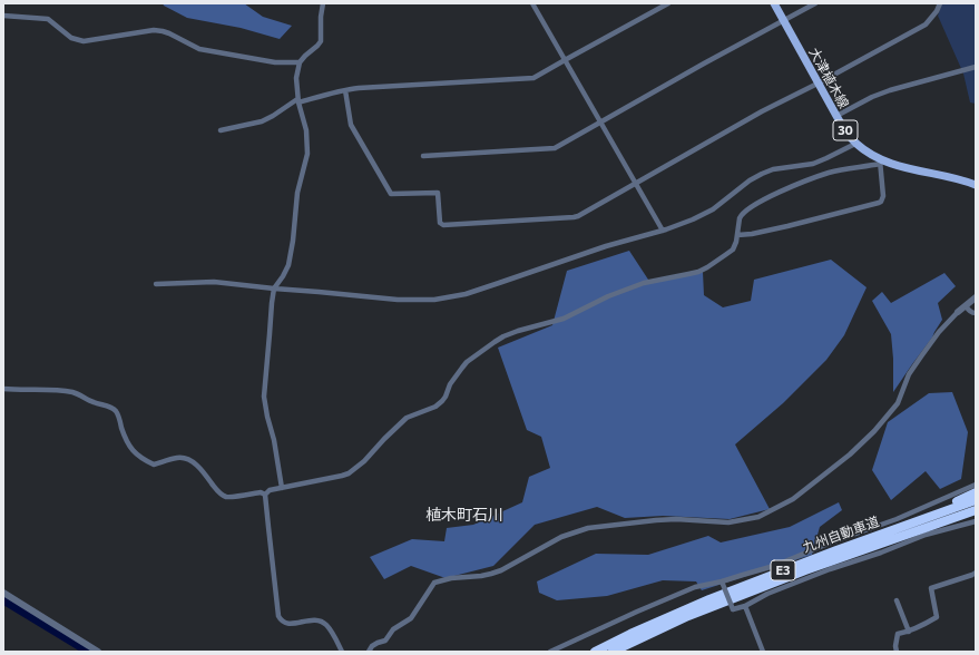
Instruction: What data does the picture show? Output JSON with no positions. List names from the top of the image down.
{
  "streets": {
    "highway": ["九州自動車道", "E3"],
    "main road": ["大津植木線", "30"]
  },
  "districts": ["植木町石川"]
}
